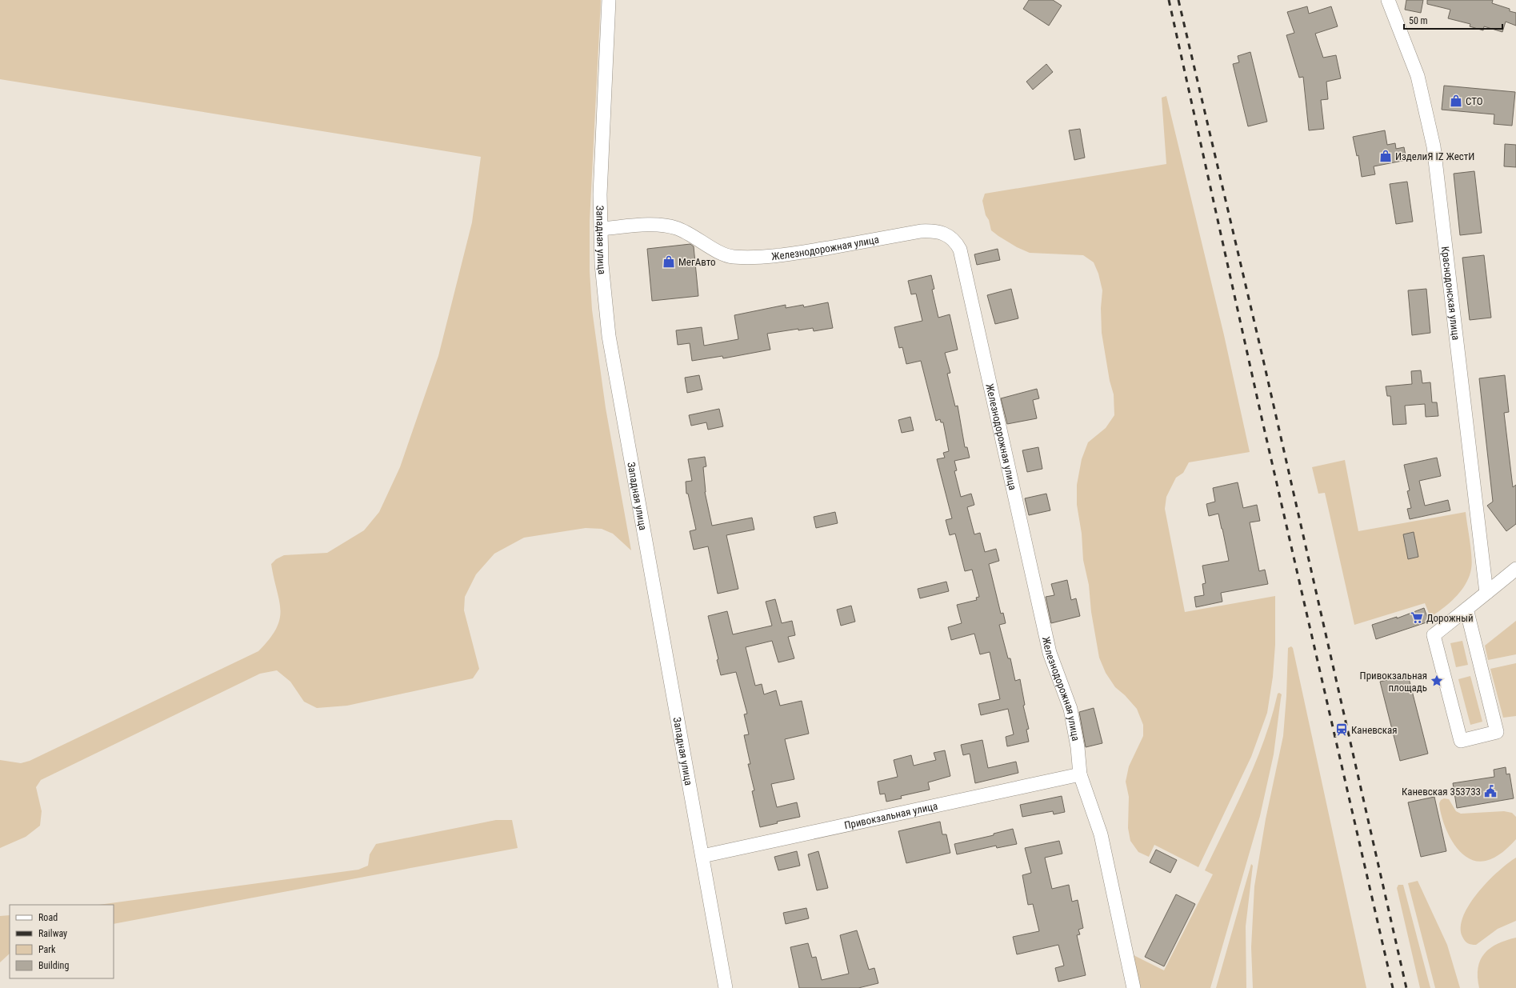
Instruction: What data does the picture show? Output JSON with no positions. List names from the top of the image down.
{
  "streets": {
    "street": [
      "Западная улица",
      "Железнодорожная улица",
      "Краснодонская улица",
      "Привокзальная улица"
    ]
  },
  "crossings": [
    ["Западная улица", "Железнодорожная улица"],
    ["Западная улица", "Привокзальная улица"],
    ["Железнодорожная улица", "Привокзальная улица"]
  ],
  "places": {
    "shop": ["СТО", "ИзделиЯ IZ ЖестИ", "МегАвто"],
    "supermarket": ["Дорожный"],
    "place": ["Привокзальная площадь"],
    "station": ["Каневская"],
    "public building": ["Каневская 353733"]
  },
  "legend": [
    "Road",
    "Railway",
    "Park",
    "Building"
  ],
  "scale_bar": "50 m"
}
